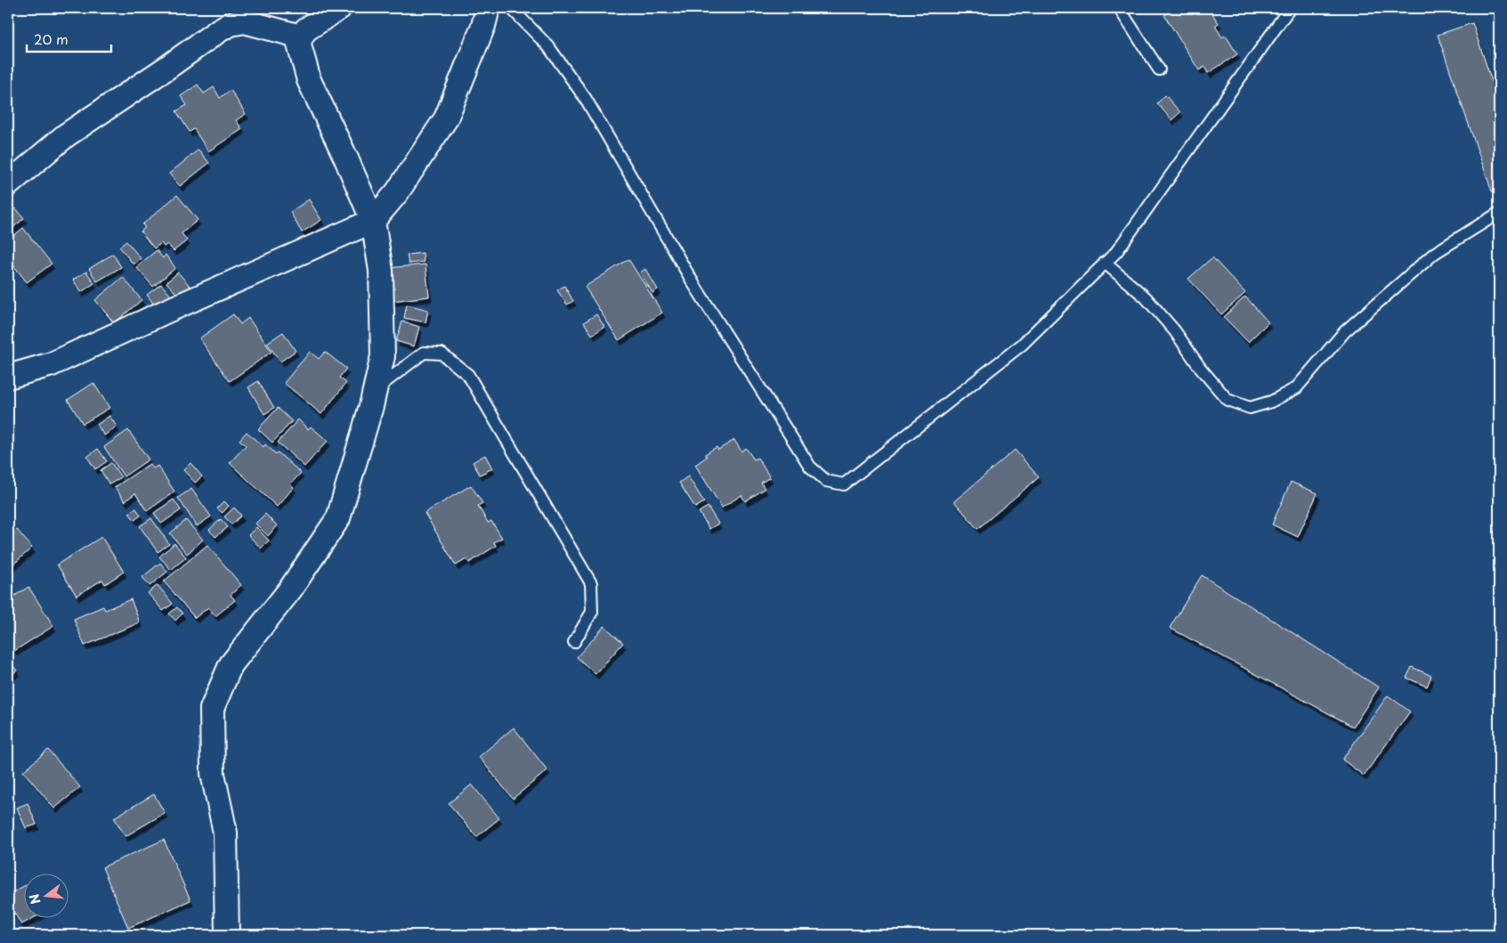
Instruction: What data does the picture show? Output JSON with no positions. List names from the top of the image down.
{
  "scale_bar": "20 m",
  "north": "left"
}
